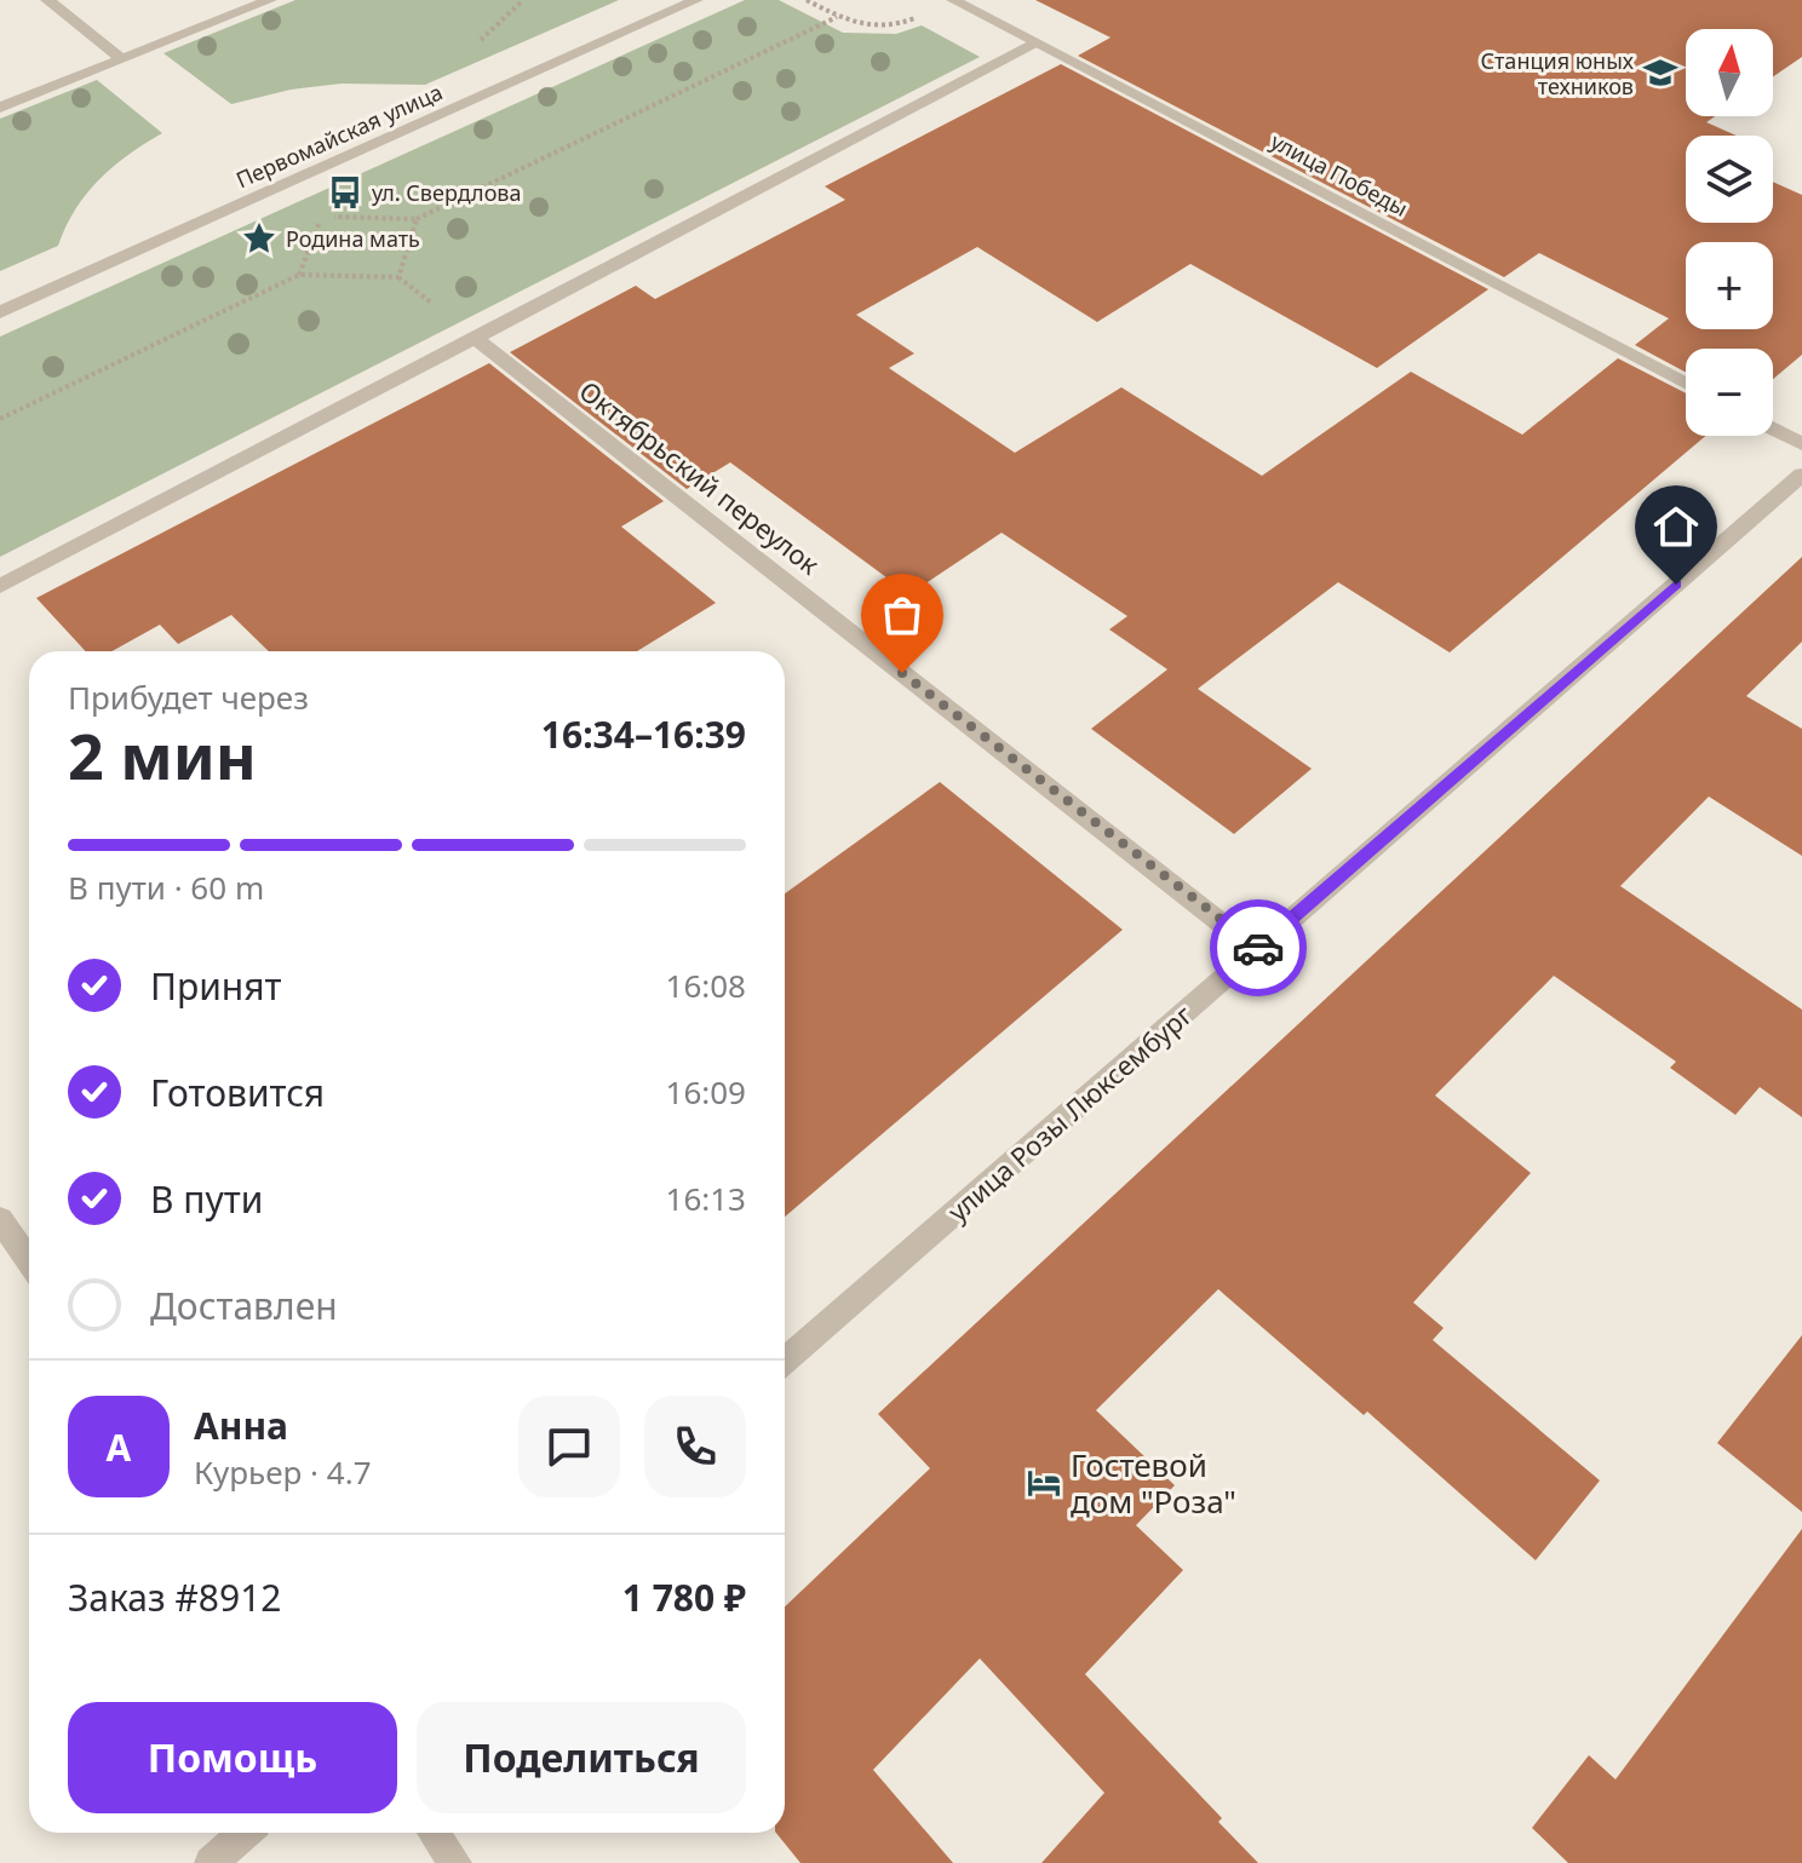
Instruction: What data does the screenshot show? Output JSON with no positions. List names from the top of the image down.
{
  "streets": {
    "street": [
      "Первомайская улица",
      "улица Победы",
      "Октябрьский переулок",
      "улица Розы Люксембург"
    ]
  },
  "crossings": [
    ["Октябрьский переулок", "улица Розы Люксембург"]
  ],
  "places": {
    "school or university": ["Станция юных техников"],
    "bus stop": ["ул. Свердлова"],
    "place": ["Родина мать"],
    "hotel": ["Гостевой дом \"Роза\""]
  },
  "north": "top",
  "page": {
    "map_buttons": ["+", "−"],
    "heading": ["2 мин", "Прибудет через", "16:34–16:39"],
    "panel": [
      "Анна",
      "Курьер · 4.7",
      "Заказ #8912",
      "1 780 ₽"
    ],
    "bar": "В пути · 60 m",
    "list": [
      ["Принят", "16:08"],
      ["Готовится", "16:09"],
      ["В пути", "16:13"],
      "Доставлен"
    ],
    "round": "А",
    "buttons": ["Помощь", "Поделиться"]
  }
}
